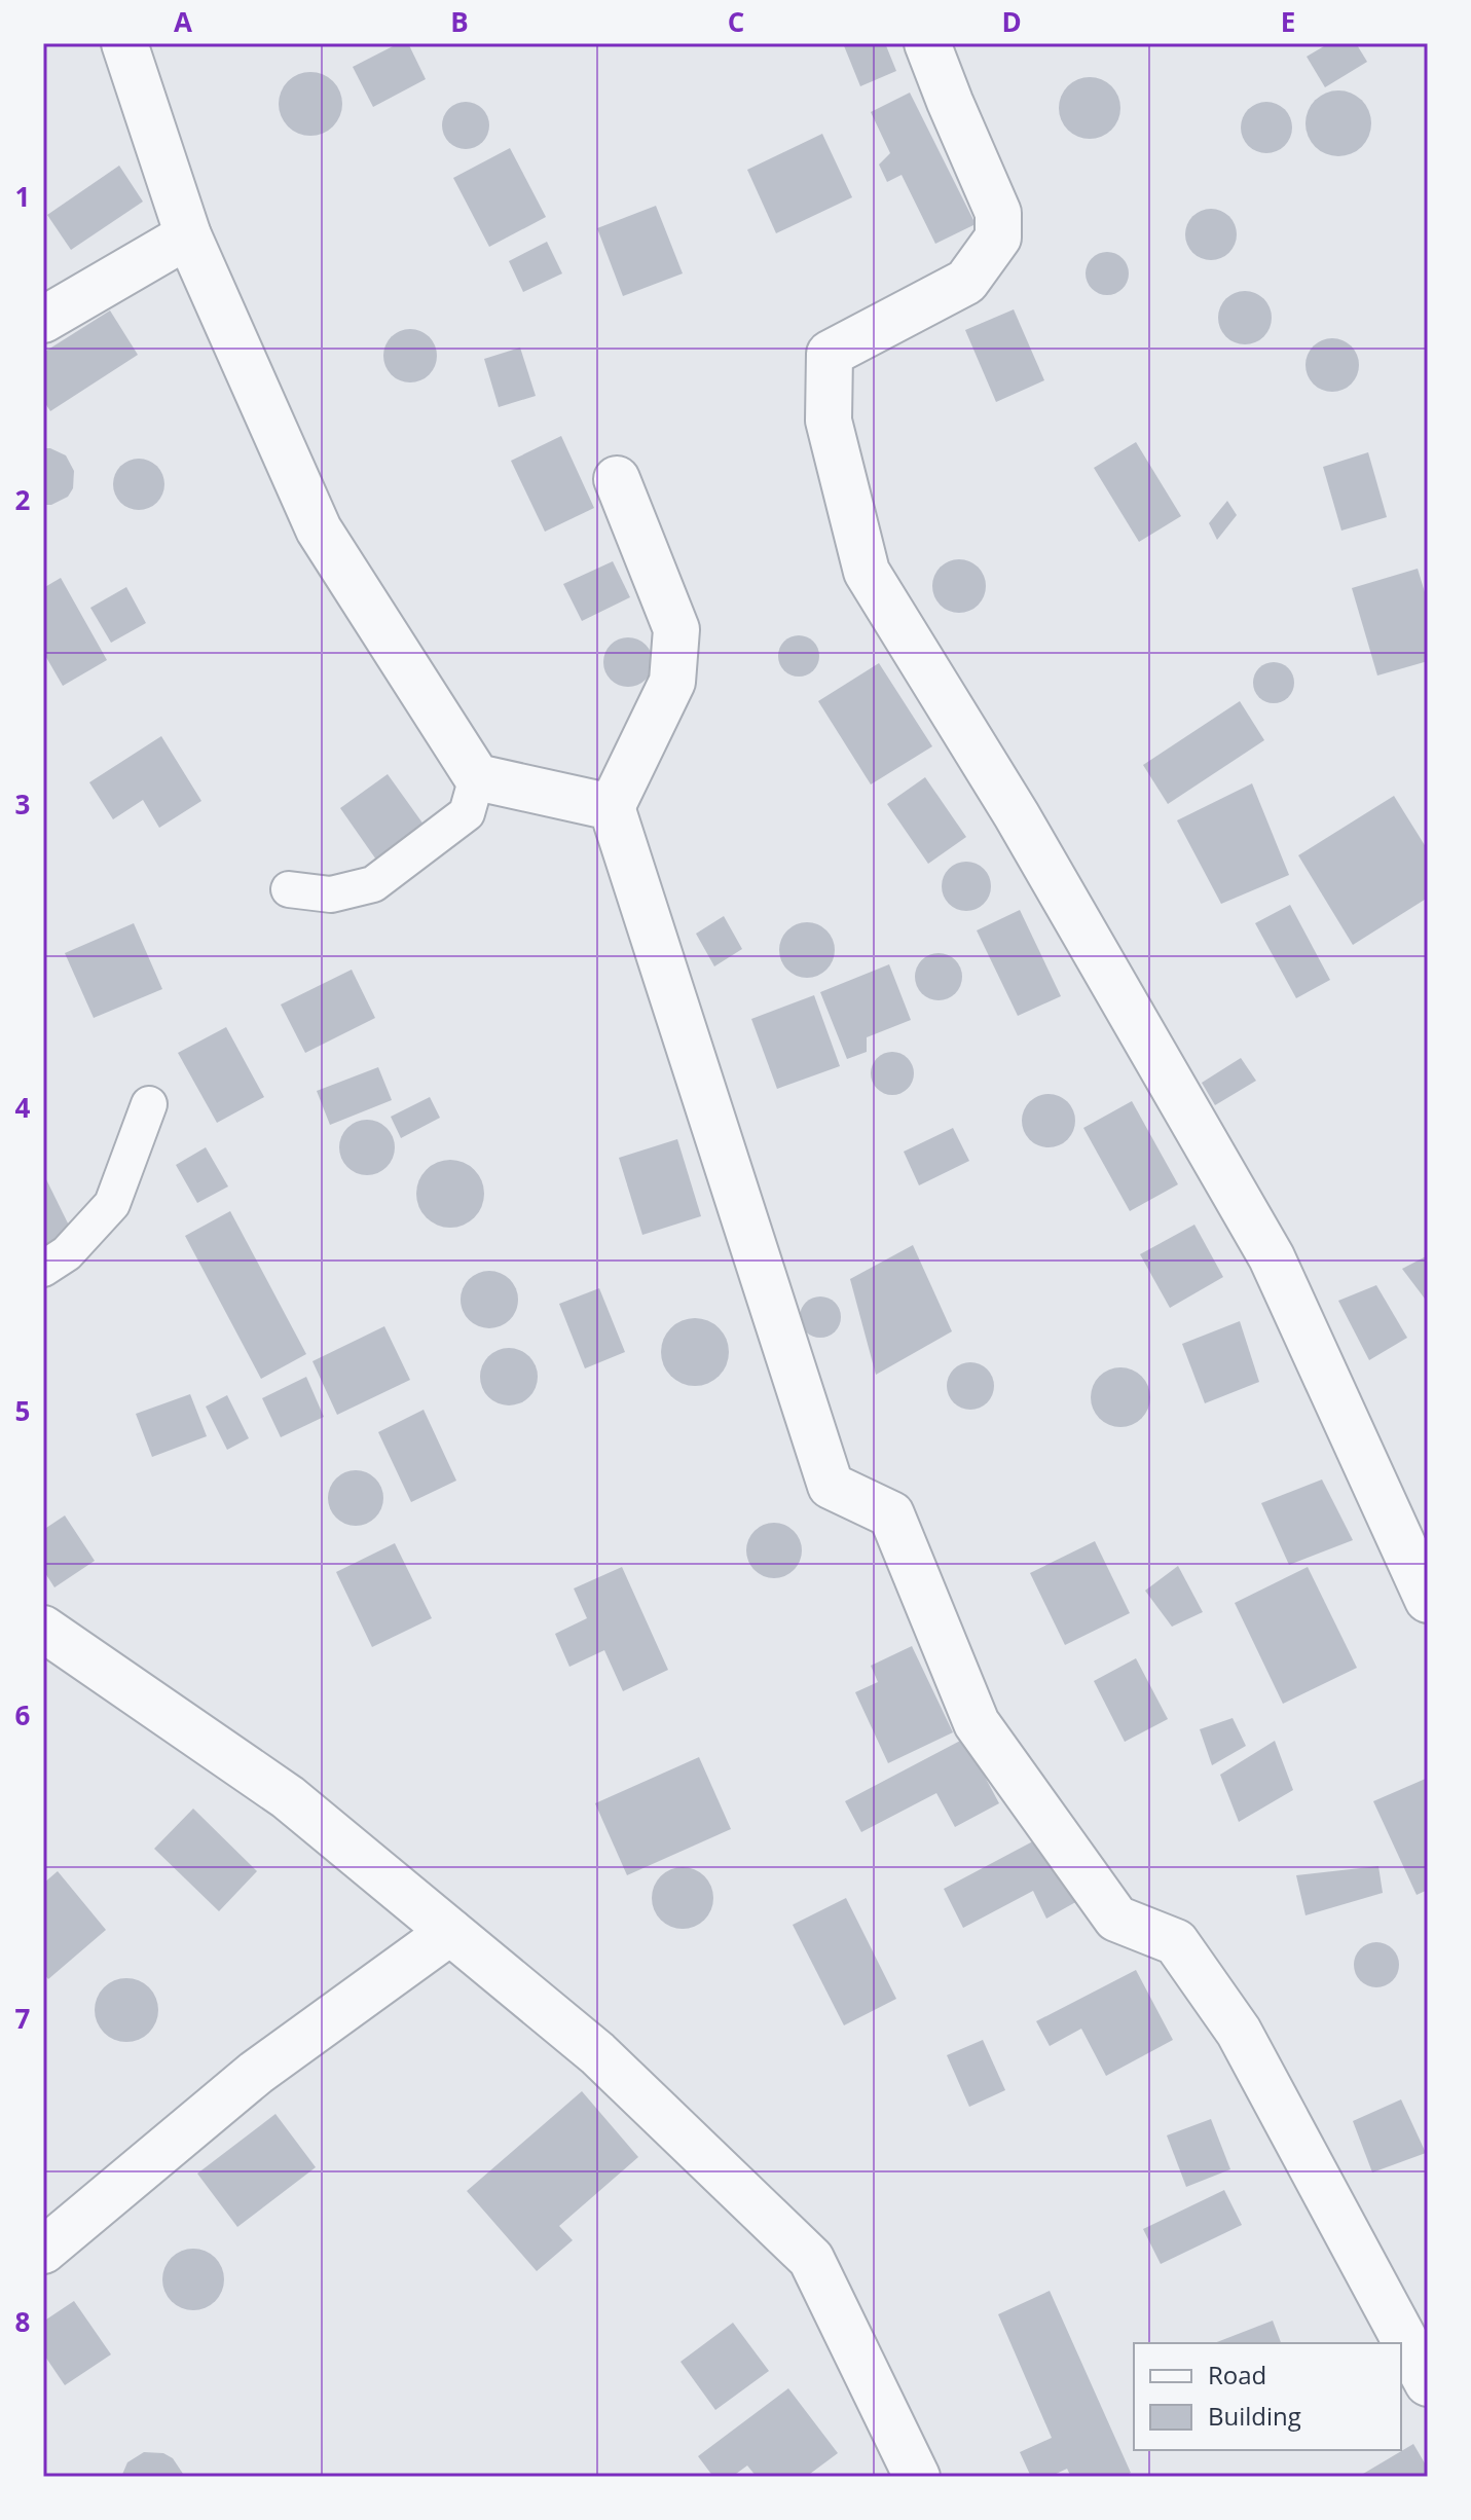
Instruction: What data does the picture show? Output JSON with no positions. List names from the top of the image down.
{
  "legend": ["Road", "Building"],
  "grid": {
    "columns": [
      "A",
      "B",
      "C",
      "D",
      "E"
    ],
    "rows": [
      "1",
      "2",
      "3",
      "4",
      "5",
      "6",
      "7",
      "8"
    ]
  }
}
